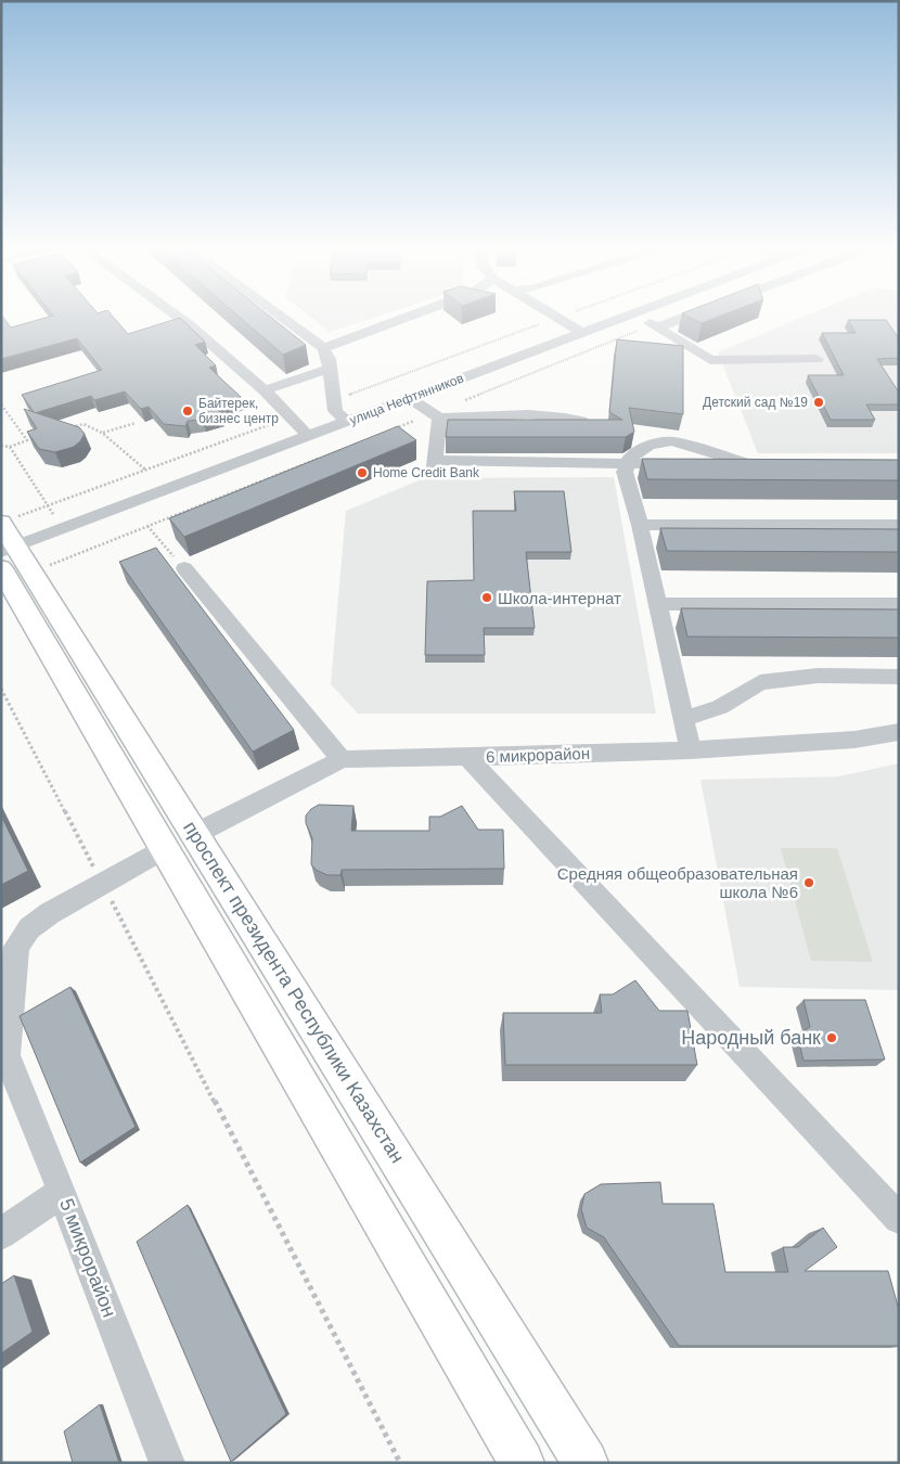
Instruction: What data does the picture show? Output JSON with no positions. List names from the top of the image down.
{
  "streets": {
    "main road": ["проспект президента Республики Казахстан"],
    "street": ["улица Нефтянников", "6 микрорайон", "5 микрорайон"]
  },
  "crossings": [
    ["улица Нефтянников", "проспект президента Республики Казахстан"],
    ["6 микрорайон", "проспект президента Республики Казахстан"],
    ["проспект президента Республики Казахстан", "5 микрорайон"]
  ],
  "places": [
    "Детский сад №19",
    "Байтерек, бизнес центр",
    "Home Credit Bank",
    "Школа-интернат",
    "Средняя общеобразовательная школа №6",
    "Народный банк"
  ]
}
